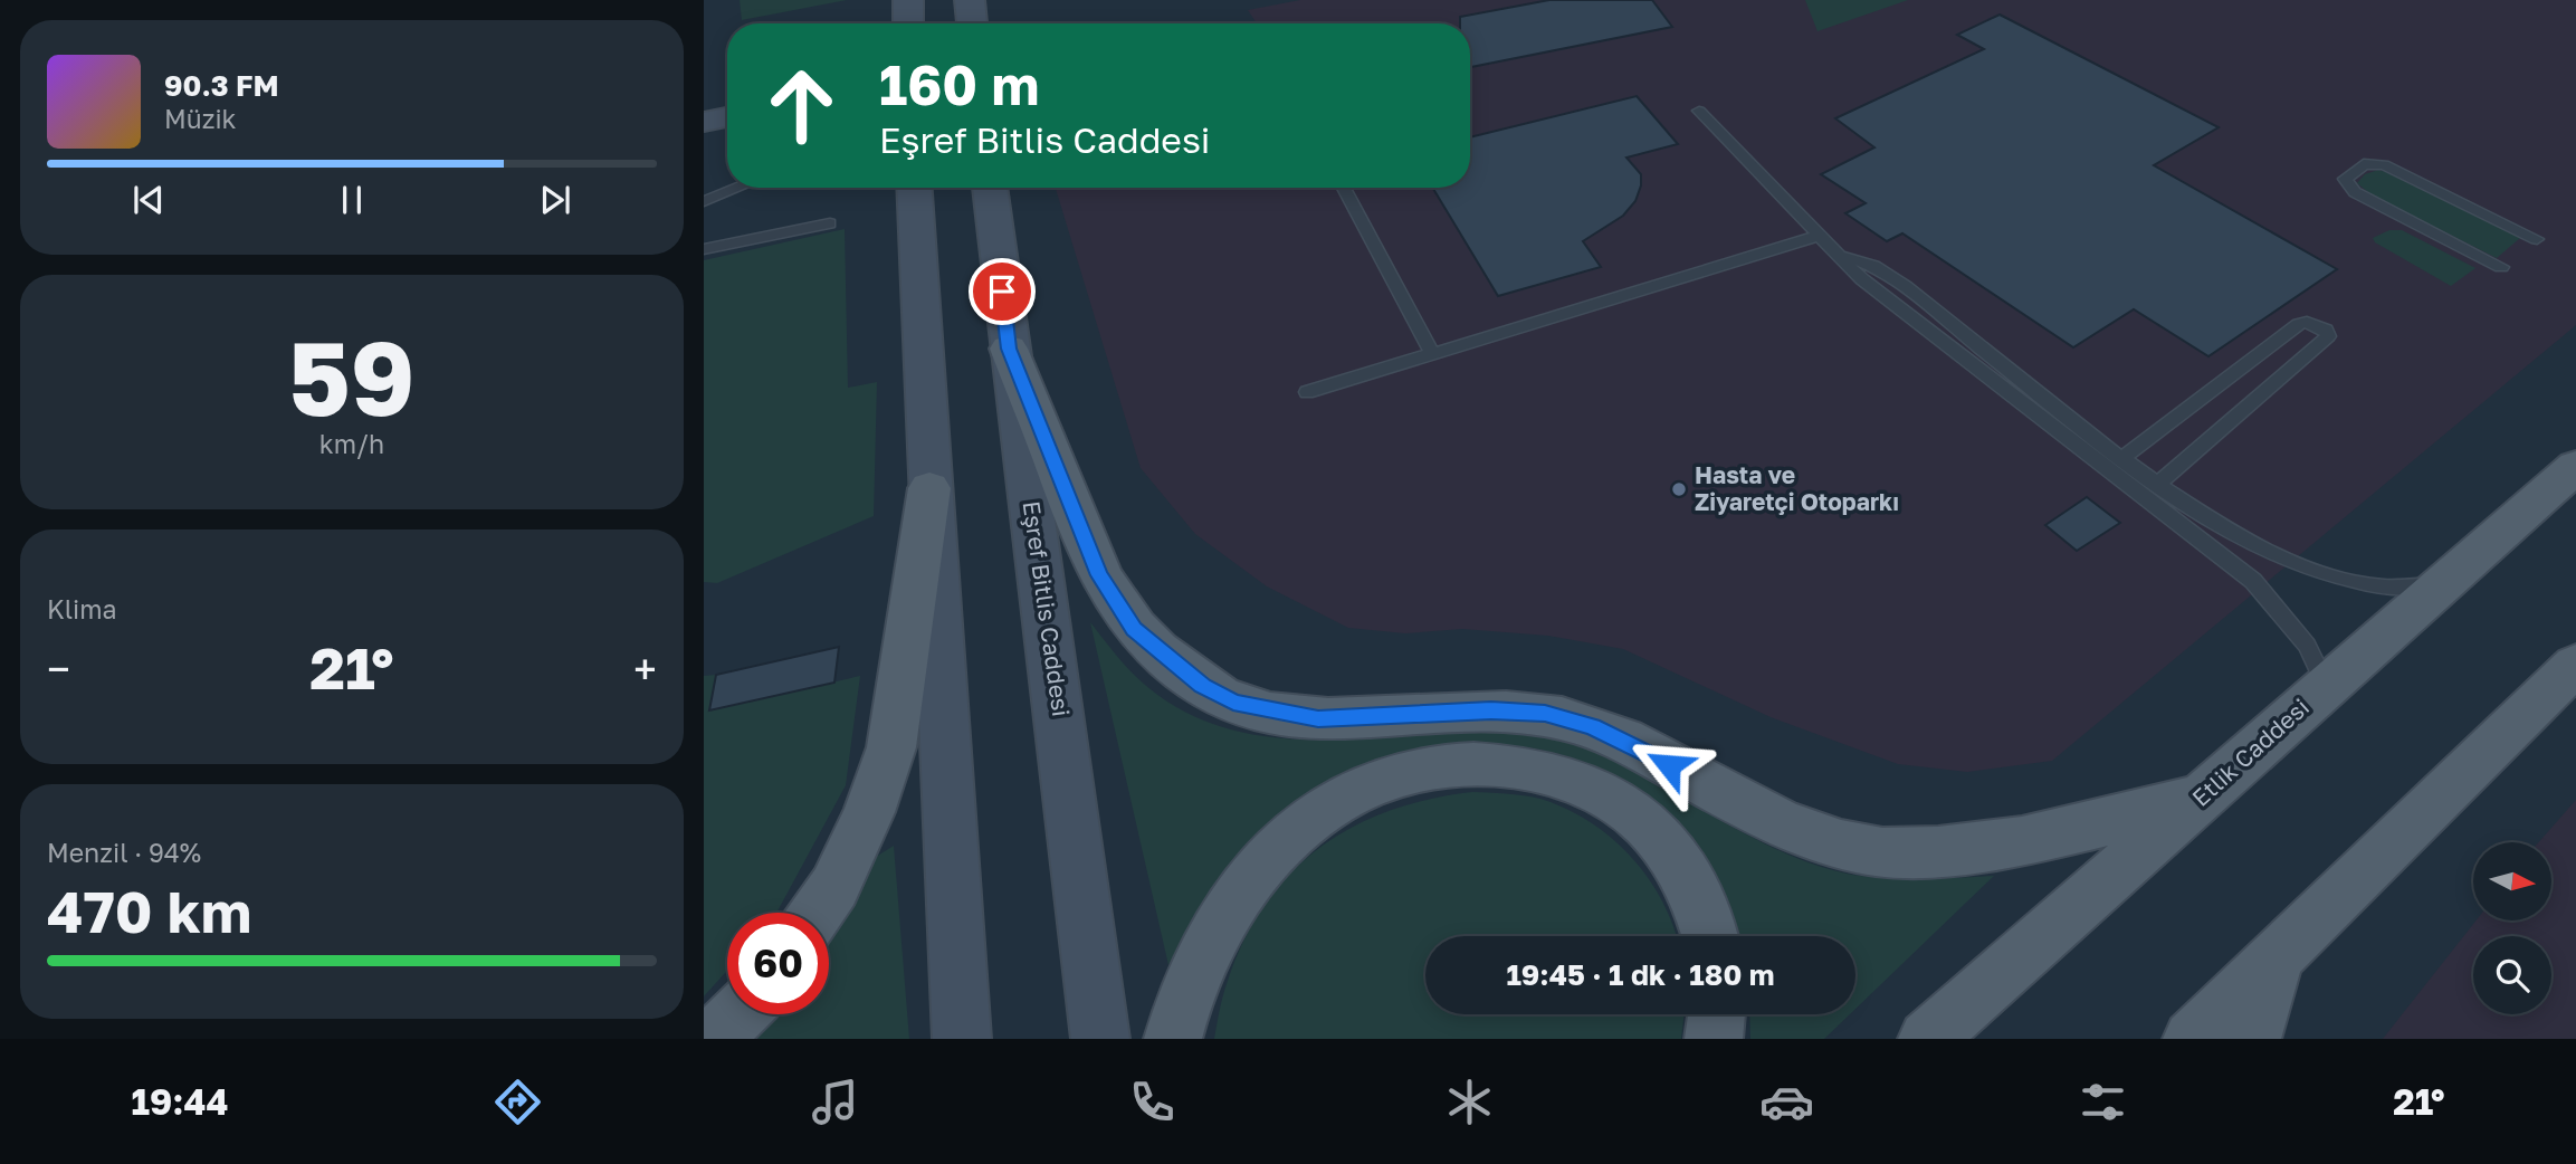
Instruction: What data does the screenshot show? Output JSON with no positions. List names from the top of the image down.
{
  "streets": {
    "main road": ["Eşref Bitlis Caddesi", "Etlik Caddesi"]
  },
  "places": ["Hasta ve Ziyaretçi Otoparkı"],
  "north": "right",
  "page": {
    "turn": ["160 m", "Eşref Bitlis Caddesi"],
    "song": ["90.3 FM", "Müzik"],
    "tile": [
      ["59", "km/h"],
      "Klima",
      ["Menzil · 94%", "470 km"]
    ],
    "heat": ["−", "21°", "+"],
    "limit": "60",
    "trip": "19:45 · 1 dk · 180 m",
    "tabs": ["19:44", "21°"]
  }
}
